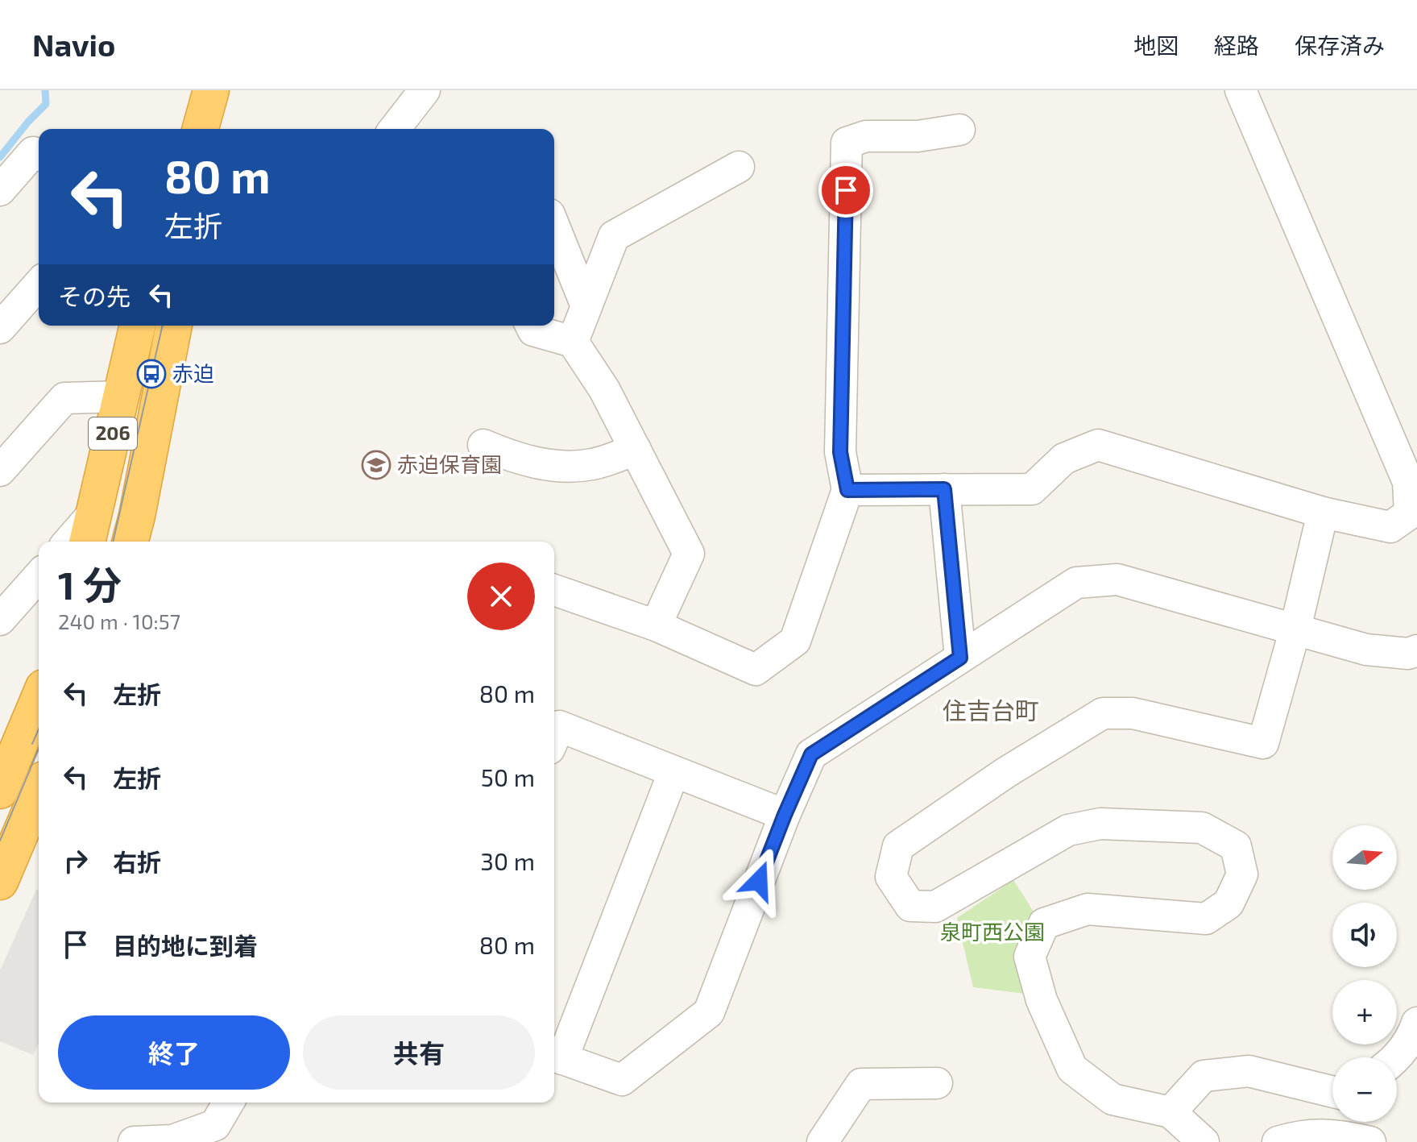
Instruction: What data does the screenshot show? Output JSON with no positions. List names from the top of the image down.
{
  "streets": {
    "highway": ["206"]
  },
  "districts": ["住吉台町"],
  "parks": ["泉町西公園"],
  "places": {
    "bus stop": ["赤迫"],
    "school or university": ["赤迫保育園"]
  },
  "north": "right",
  "page": {
    "header": "Navio",
    "nav": ["地図", "経路", "保存済み"],
    "turn": ["80 m", "左折"],
    "then": "その先",
    "heading": ["1 分", "240 m · 10:57"],
    "list": [
      {
        "name": "左折",
        "value": "80 m"
      },
      {
        "name": "左折",
        "value": "50 m"
      },
      {
        "name": "右折",
        "value": "30 m"
      },
      {
        "name": "目的地に到着",
        "value": "80 m"
      }
    ],
    "map_buttons": ["+", "−"],
    "buttons": ["終了", "共有"]
  }
}
